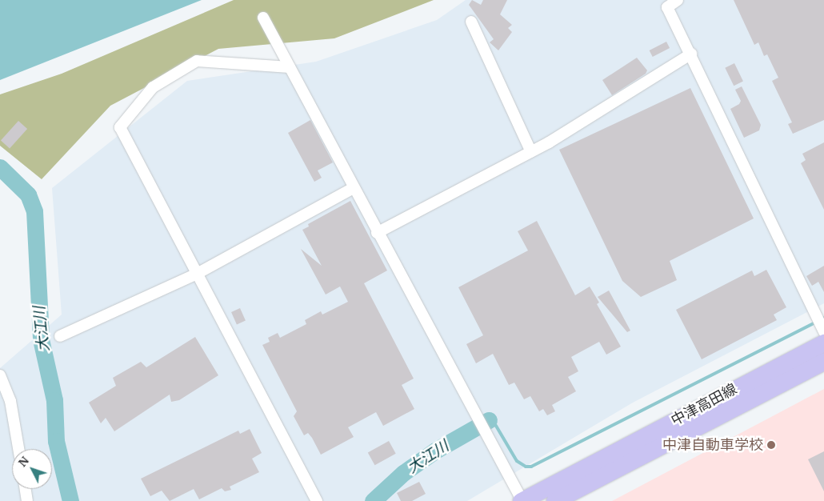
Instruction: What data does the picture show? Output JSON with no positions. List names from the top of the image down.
{
  "streets": {
    "main road": ["中津高田線"]
  },
  "water": ["大江川"],
  "places": ["中津自動車学校"],
  "north": "top left"
}
